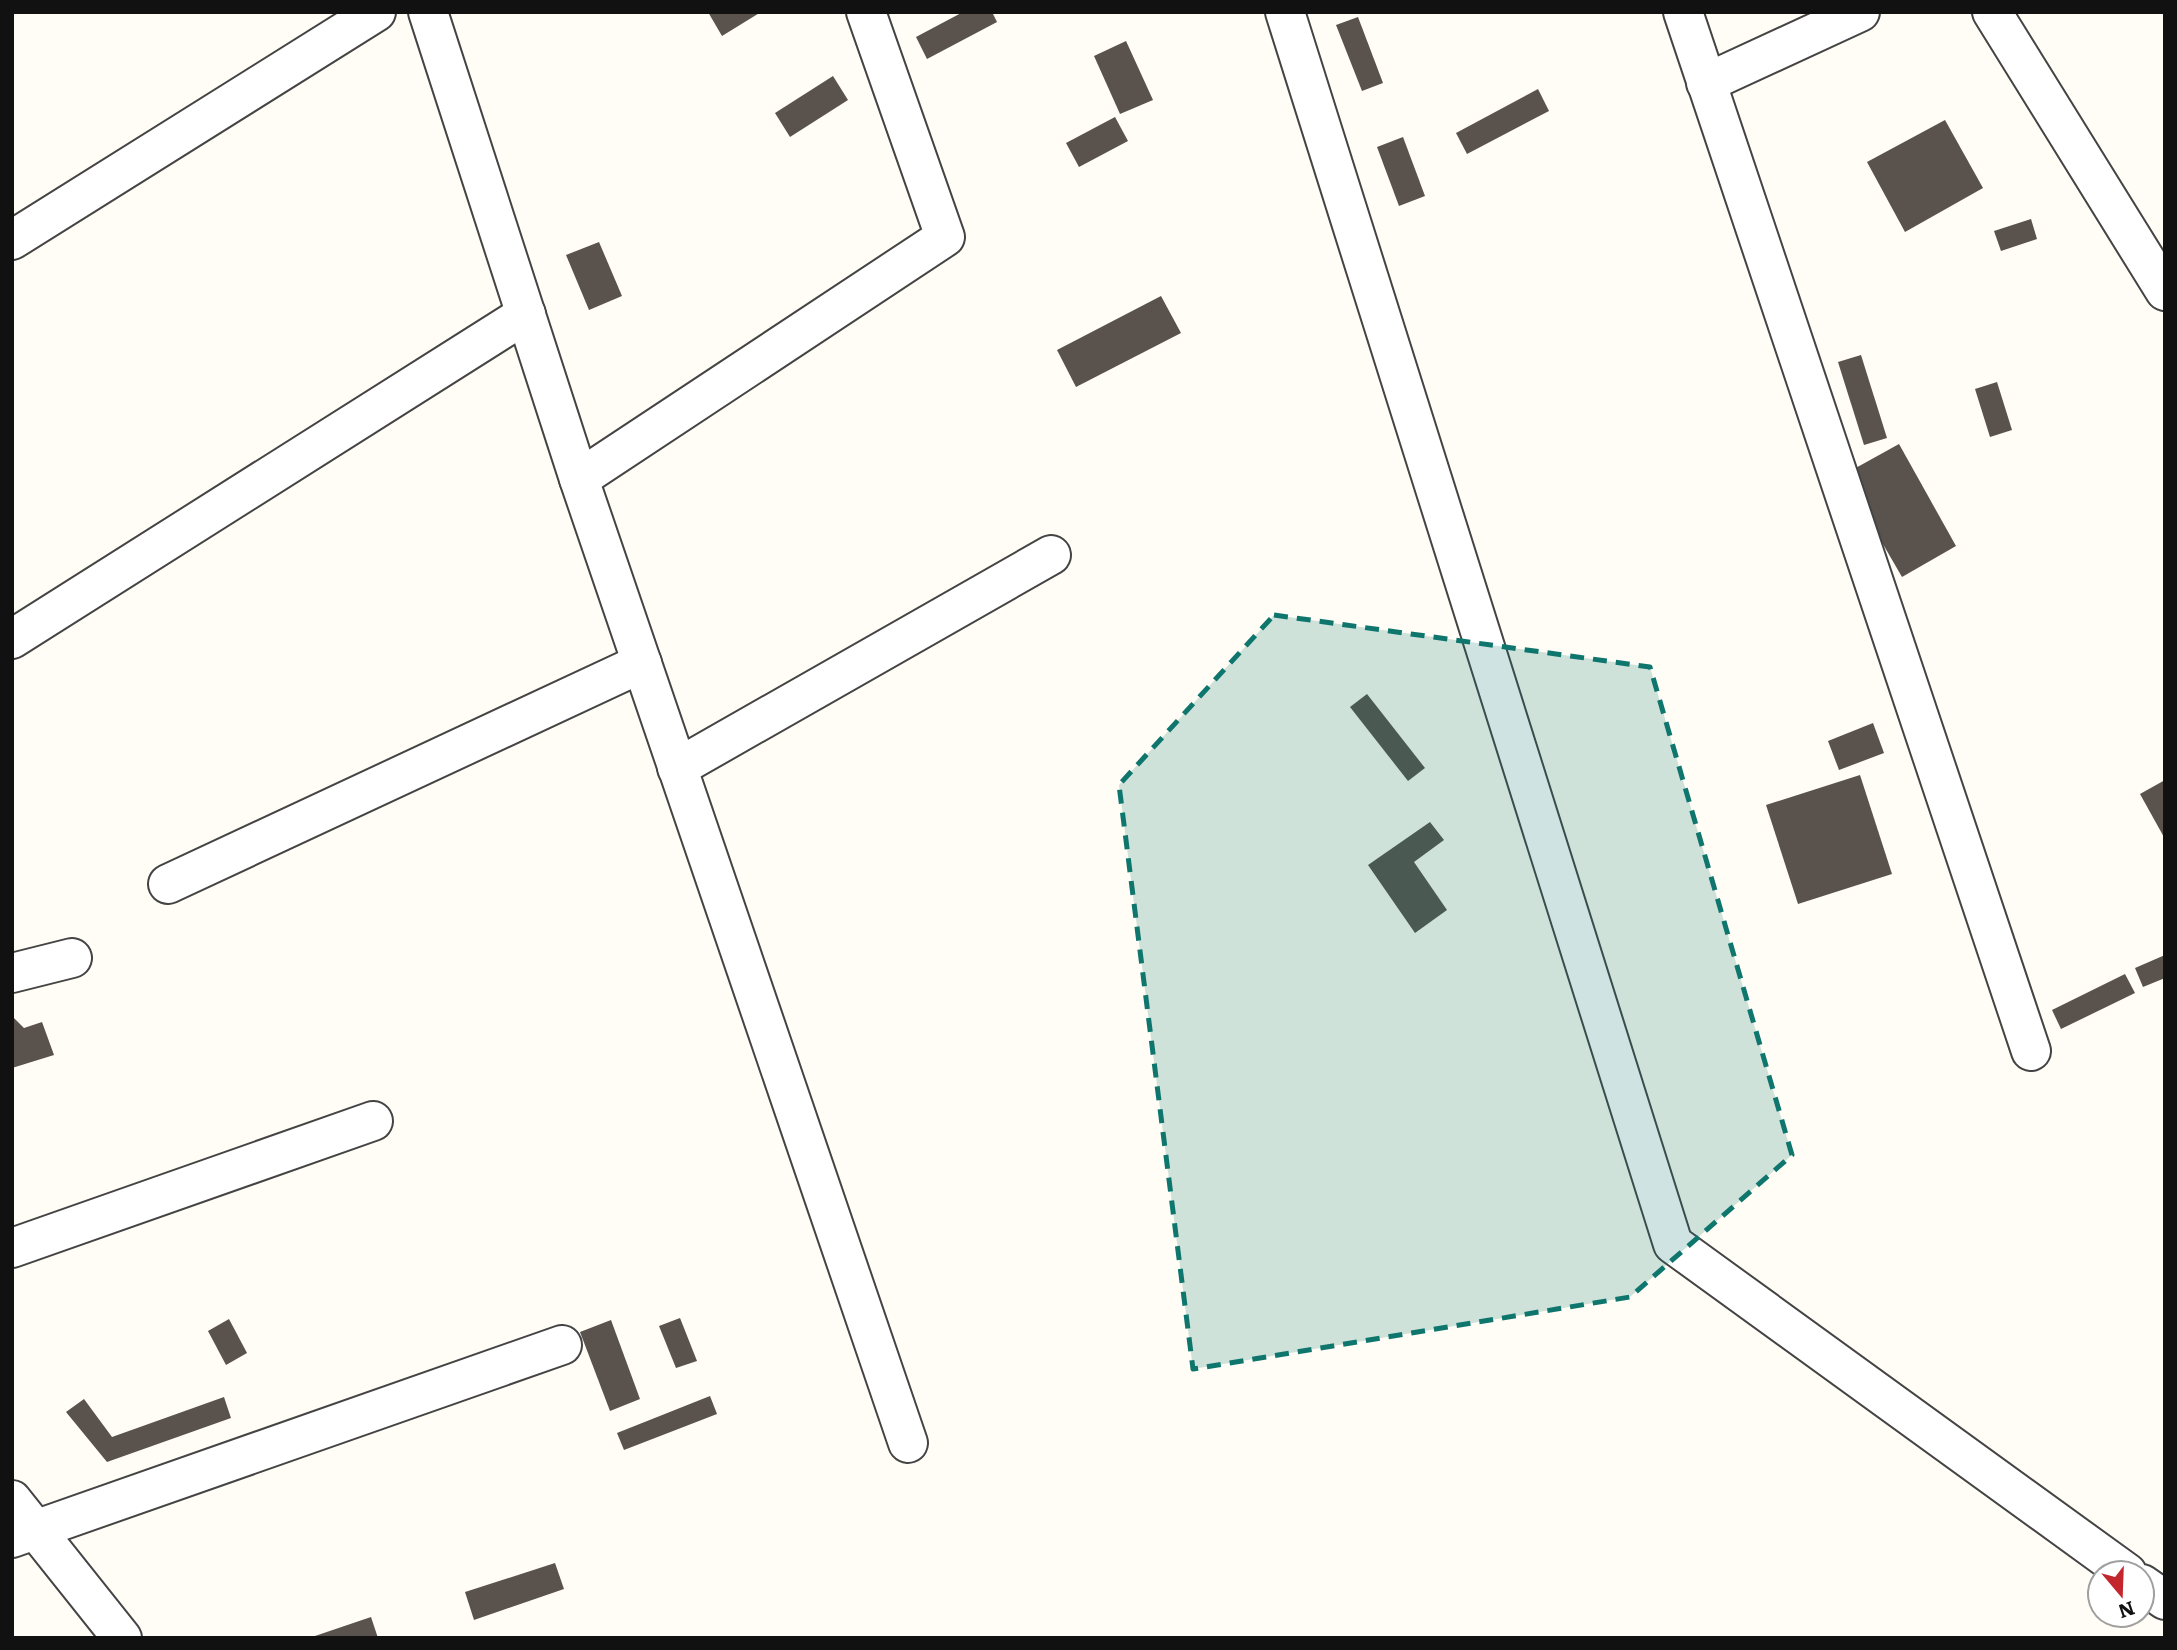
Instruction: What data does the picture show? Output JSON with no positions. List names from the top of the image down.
{
  "north": "bottom"
}
